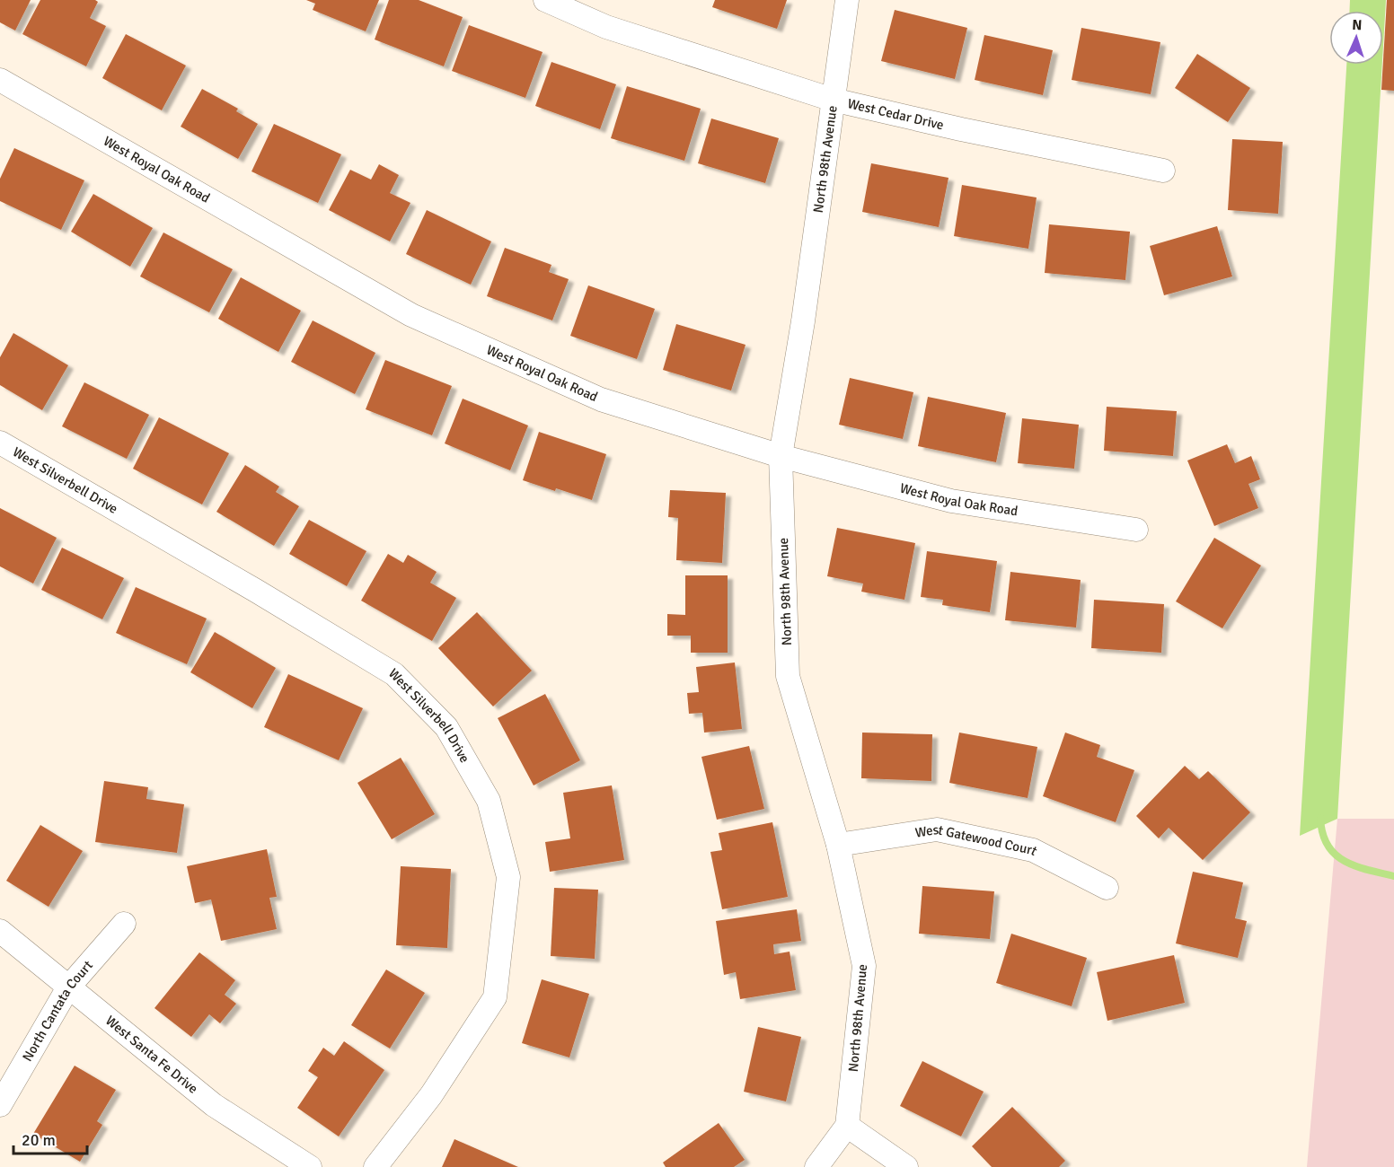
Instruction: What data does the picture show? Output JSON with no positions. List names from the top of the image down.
{
  "streets": {
    "street": [
      "West Cedar Drive",
      "North 98th Avenue",
      "West Royal Oak Road",
      "West Silverbell Drive",
      "West Gatewood Court",
      "North Cantata Court",
      "West Santa Fe Drive"
    ]
  },
  "crossings": [
    ["West Cedar Drive", "North 98th Avenue"],
    ["North 98th Avenue", "West Royal Oak Road"],
    ["North 98th Avenue", "West Gatewood Court"],
    ["North Cantata Court", "West Santa Fe Drive"]
  ],
  "scale_bar": "20 m",
  "north": "top"
}
